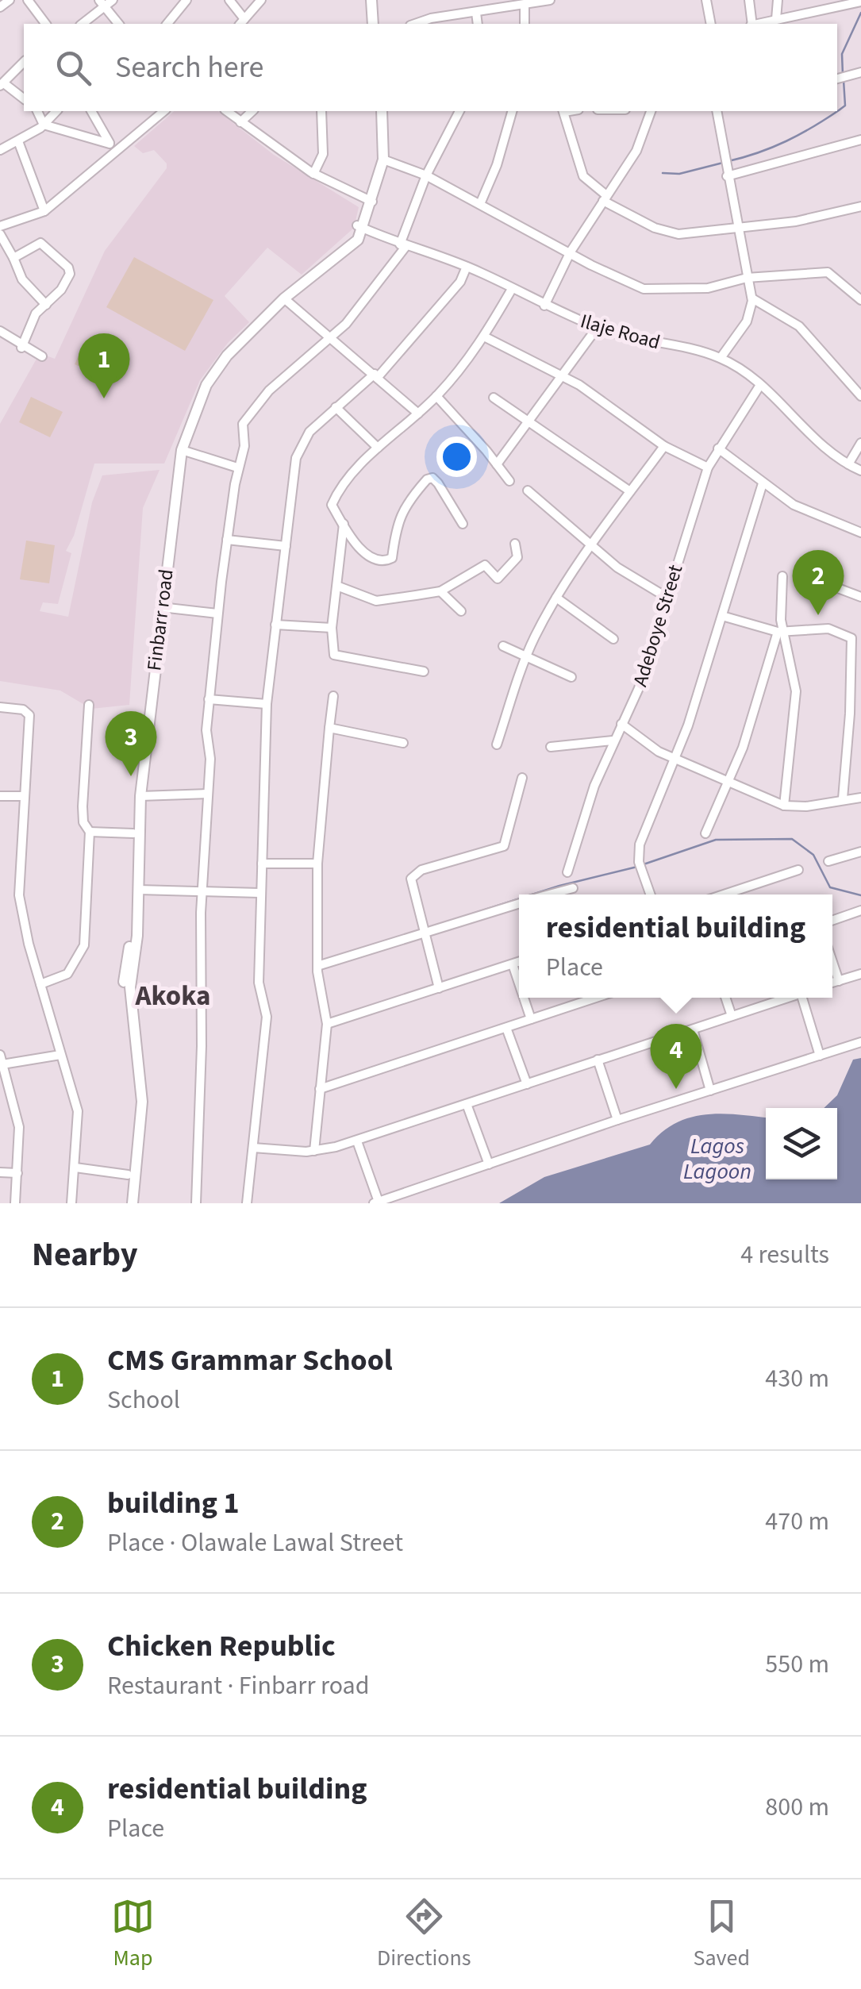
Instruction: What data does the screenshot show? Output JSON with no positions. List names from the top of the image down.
{
  "streets": {
    "main road": ["Finbarr road"],
    "street": ["Ilaje Road", "Adeboye Street"]
  },
  "crossings": [
    ["Ilaje Road", "Finbarr road"],
    ["Ilaje Road", "Adeboye Street"]
  ],
  "districts": ["Akoka"],
  "water": ["Lagos Lagoon"],
  "page": {
    "search": "Search here",
    "pins": [
      "1",
      "2",
      "3",
      "4"
    ],
    "popup": ["residential building", "Place"],
    "heading": ["Nearby", "4 results"],
    "list": [
      {
        "mark": "1",
        "name": "CMS Grammar School",
        "note": "School",
        "value": "430 m"
      },
      {
        "mark": "2",
        "name": "building 1",
        "note": "Place · Olawale Lawal Street",
        "value": "470 m"
      },
      {
        "mark": "3",
        "name": "Chicken Republic",
        "note": "Restaurant · Finbarr road",
        "value": "550 m"
      },
      {
        "mark": "4",
        "name": "residential building",
        "note": "Place",
        "value": "800 m"
      }
    ],
    "nav": ["Map", "Directions", "Saved"]
  }
}
